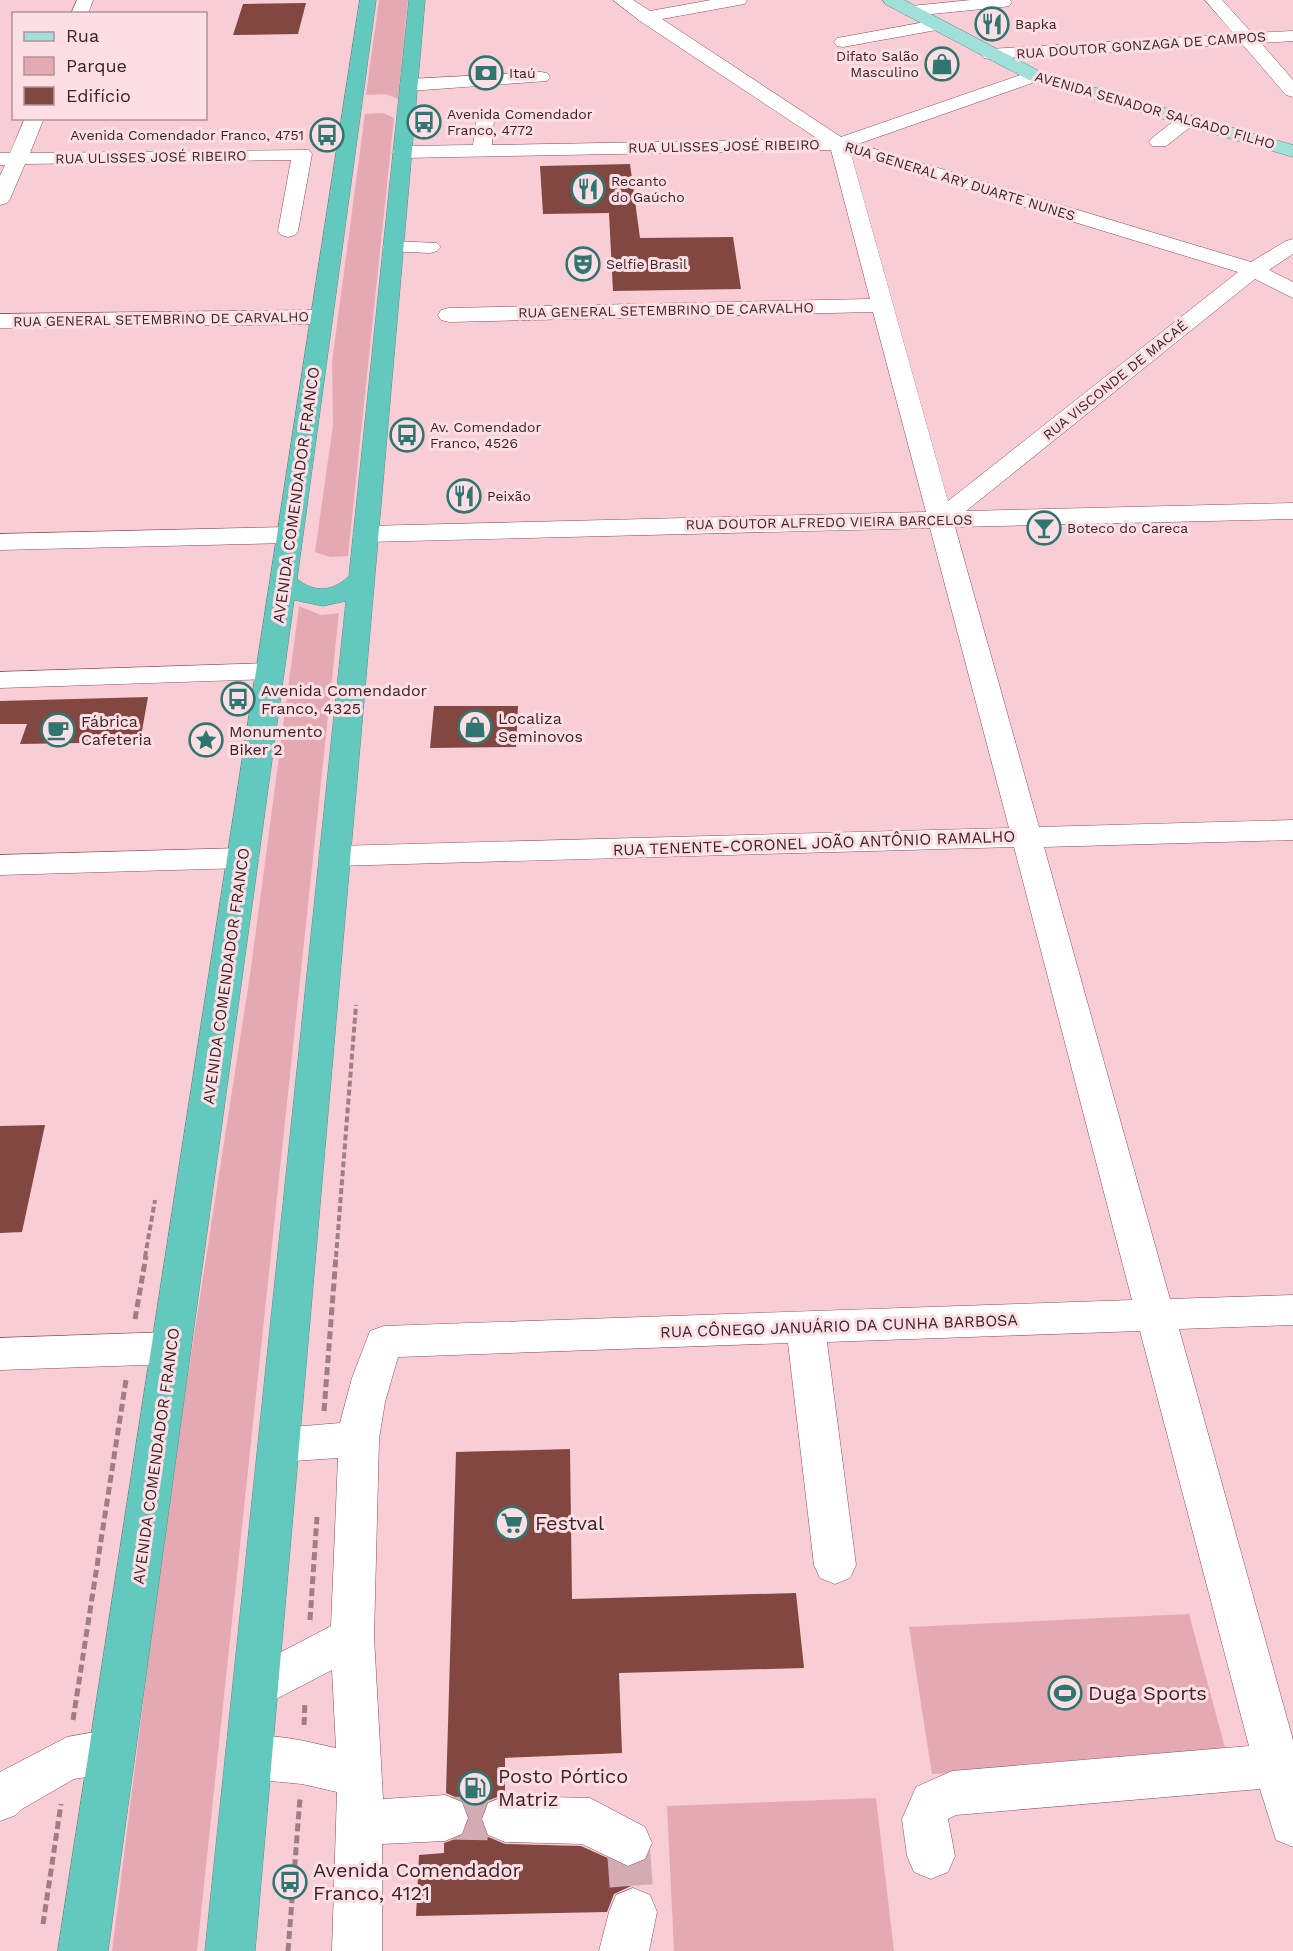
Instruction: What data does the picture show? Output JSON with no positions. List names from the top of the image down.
{
  "streets": {
    "highway": ["AVENIDA COMENDADOR FRANCO"],
    "main road": ["AVENIDA SENADOR SALGADO FILHO"],
    "street": [
      "RUA DOUTOR GONZAGA DE CAMPOS",
      "RUA ULISSES JOSÉ RIBEIRO",
      "RUA GENERAL ARY DUARTE NUNES",
      "RUA GENERAL SETEMBRINO DE CARVALHO",
      "RUA VISCONDE DE MACAÉ",
      "RUA DOUTOR ALFREDO VIEIRA BARCELOS",
      "RUA TENENTE-CORONEL JOÃO ANTÔNIO RAMALHO",
      "RUA CÔNEGO JANUÁRIO DA CUNHA BARBOSA"
    ]
  },
  "crossings": [
    ["RUA DOUTOR GONZAGA DE CAMPOS", "AVENIDA SENADOR SALGADO FILHO"],
    ["AVENIDA SENADOR SALGADO FILHO", "RUA ULISSES JOSÉ RIBEIRO"],
    ["RUA ULISSES JOSÉ RIBEIRO", "RUA GENERAL ARY DUARTE NUNES"],
    ["RUA GENERAL ARY DUARTE NUNES", "RUA VISCONDE DE MACAÉ"],
    ["RUA GENERAL SETEMBRINO DE CARVALHO", "AVENIDA COMENDADOR FRANCO"],
    ["RUA VISCONDE DE MACAÉ", "RUA DOUTOR ALFREDO VIEIRA BARCELOS"]
  ],
  "places": {
    "restaurant": ["Bapka", "Recanto do Gaúcho", "Peixão"],
    "shop": ["Difato Salão Masculino", "Localiza Seminovos"],
    "bank": ["Itaú"],
    "bus stop": [
      "Avenida Comendador Franco, 4772",
      "Avenida Comendador Franco, 4751",
      "Av. Comendador Franco, 4526",
      "Avenida Comendador Franco, 4325",
      "Avenida Comendador Franco, 4121"
    ],
    "theatre": ["Selfie Brasil"],
    "bar": ["Boteco do Careca"],
    "cafe": ["Fábrica Cafeteria"],
    "place": ["Monumento Biker 2"],
    "supermarket": ["Festval"],
    "sports": ["Duga Sports"],
    "fuel station": ["Posto Pórtico Matriz"]
  },
  "legend": ["Rua", "Parque", "Edifício"]
}
